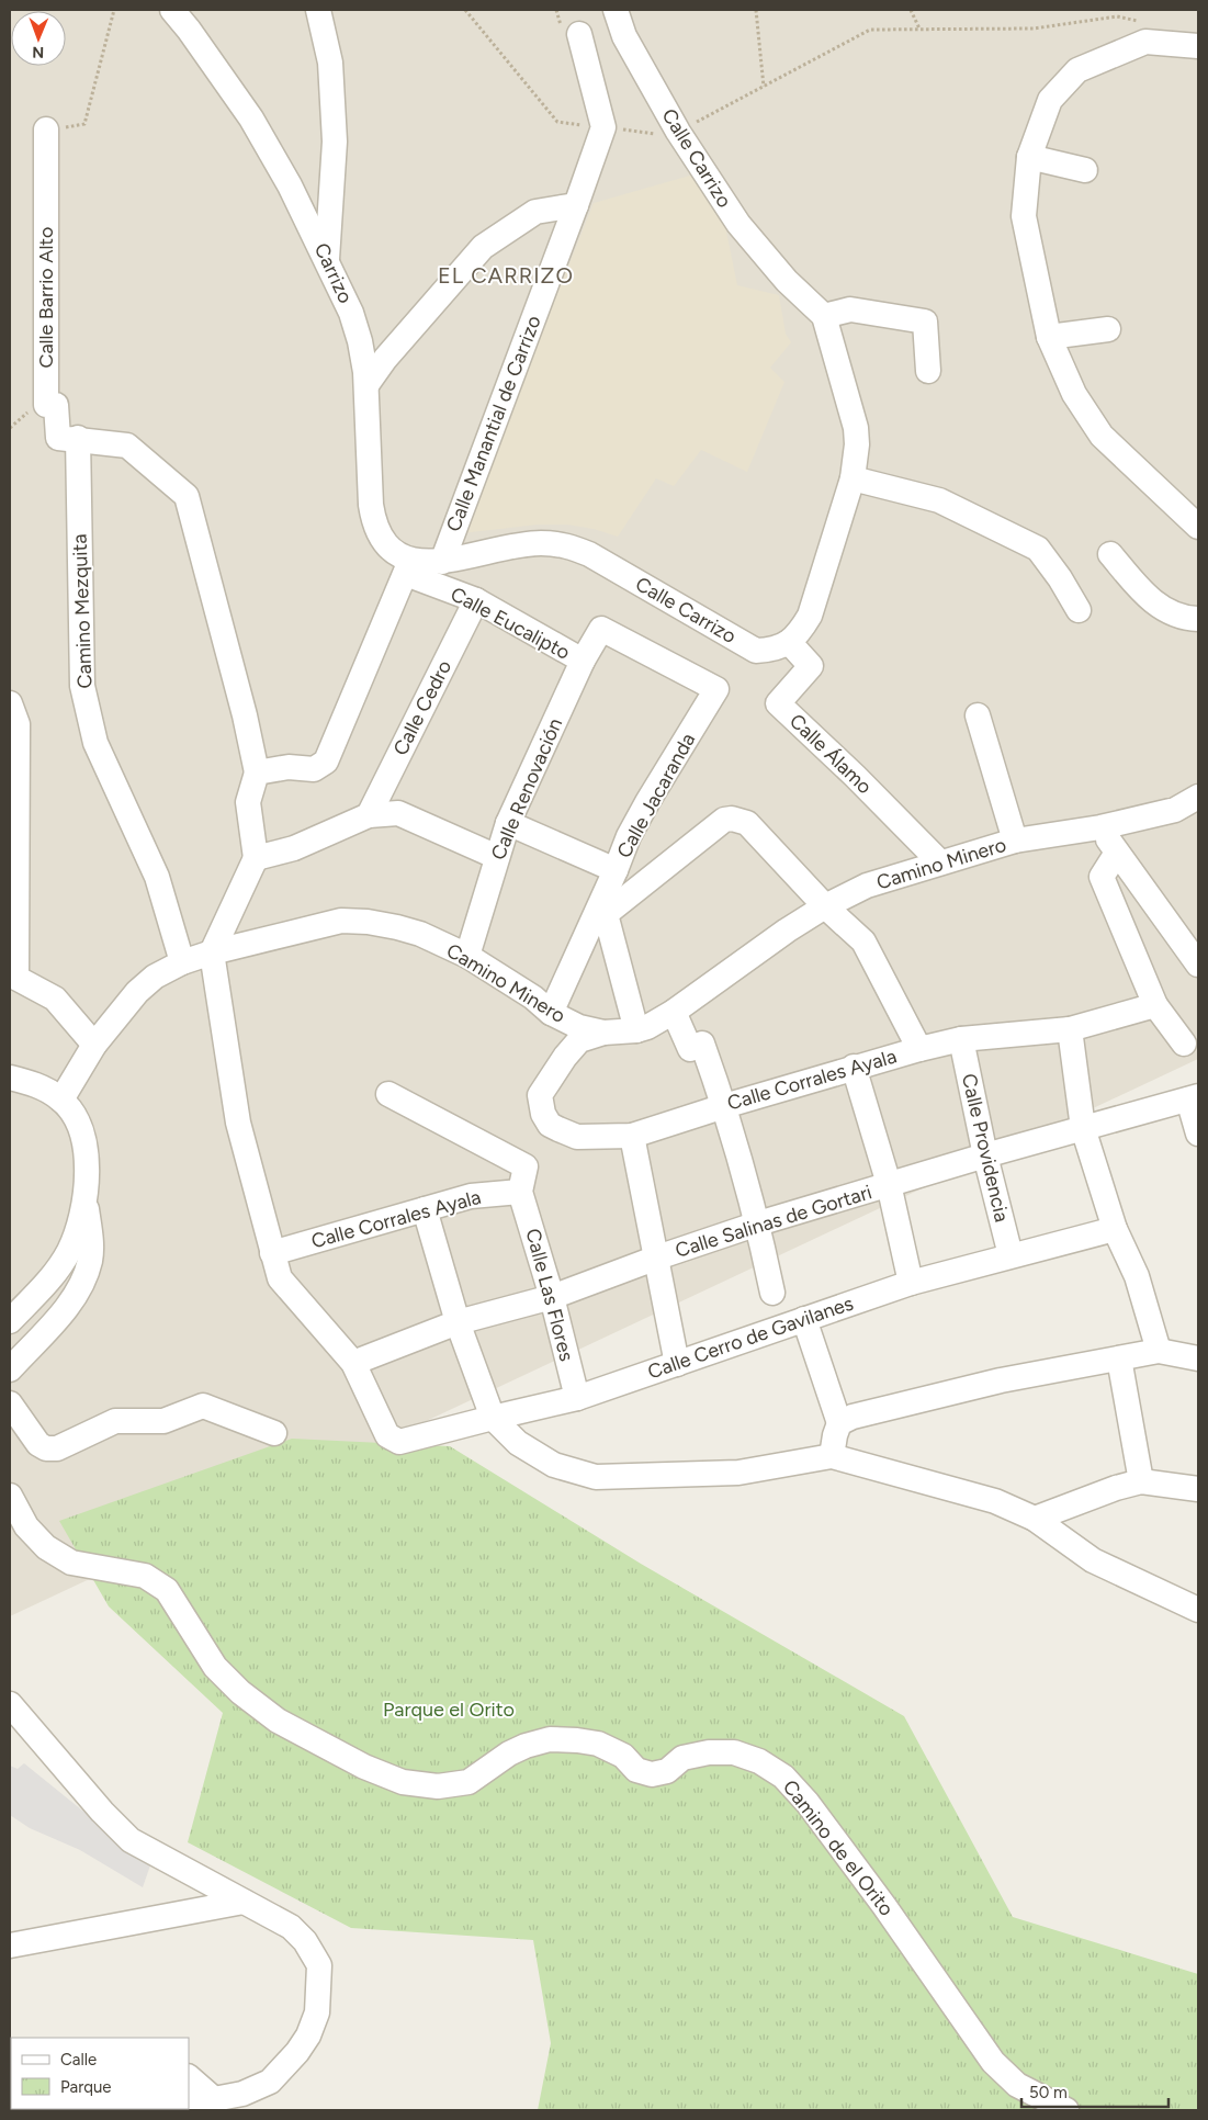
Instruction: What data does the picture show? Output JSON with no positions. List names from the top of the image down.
{
  "streets": {
    "street": [
      "Calle Carrizo",
      "Carrizo",
      "Calle Barrio Alto",
      "Calle Manantial de Carrizo",
      "Camino Mezquita",
      "Calle Eucalipto",
      "Calle Cedro",
      "Calle Álamo",
      "Calle Renovación",
      "Calle Jacaranda",
      "Camino Minero",
      "Calle Corrales Ayala",
      "Calle Providencia",
      "Calle Salinas de Gortari",
      "Calle Las Flores",
      "Calle Cerro de Gavilanes",
      "Camino de el Orito"
    ]
  },
  "crossings": [
    ["Calle Carrizo", "Carrizo"],
    ["Calle Carrizo", "Calle Manantial de Carrizo"],
    ["Calle Carrizo", "Calle Eucalipto"],
    ["Calle Carrizo", "Calle Álamo"],
    ["Carrizo", "Calle Eucalipto"],
    ["Calle Barrio Alto", "Camino Mezquita"],
    ["Camino Mezquita", "Camino Minero"],
    ["Calle Eucalipto", "Calle Cedro"],
    ["Calle Eucalipto", "Calle Renovación"],
    ["Calle Álamo", "Camino Minero"],
    ["Calle Renovación", "Calle Jacaranda"],
    ["Calle Renovación", "Camino Minero"],
    ["Calle Jacaranda", "Camino Minero"],
    ["Camino Minero", "Calle Corrales Ayala"],
    ["Calle Corrales Ayala", "Calle Providencia"],
    ["Calle Corrales Ayala", "Calle Las Flores"],
    ["Calle Providencia", "Calle Salinas de Gortari"],
    ["Calle Providencia", "Calle Cerro de Gavilanes"],
    ["Calle Salinas de Gortari", "Calle Las Flores"],
    ["Calle Salinas de Gortari", "Calle Cerro de Gavilanes"],
    ["Calle Las Flores", "Calle Cerro de Gavilanes"]
  ],
  "districts": ["EL CARRIZO"],
  "parks": ["Parque el Orito"],
  "legend": ["Calle", "Parque"],
  "scale_bar": "50 m",
  "north": "bottom"
}
